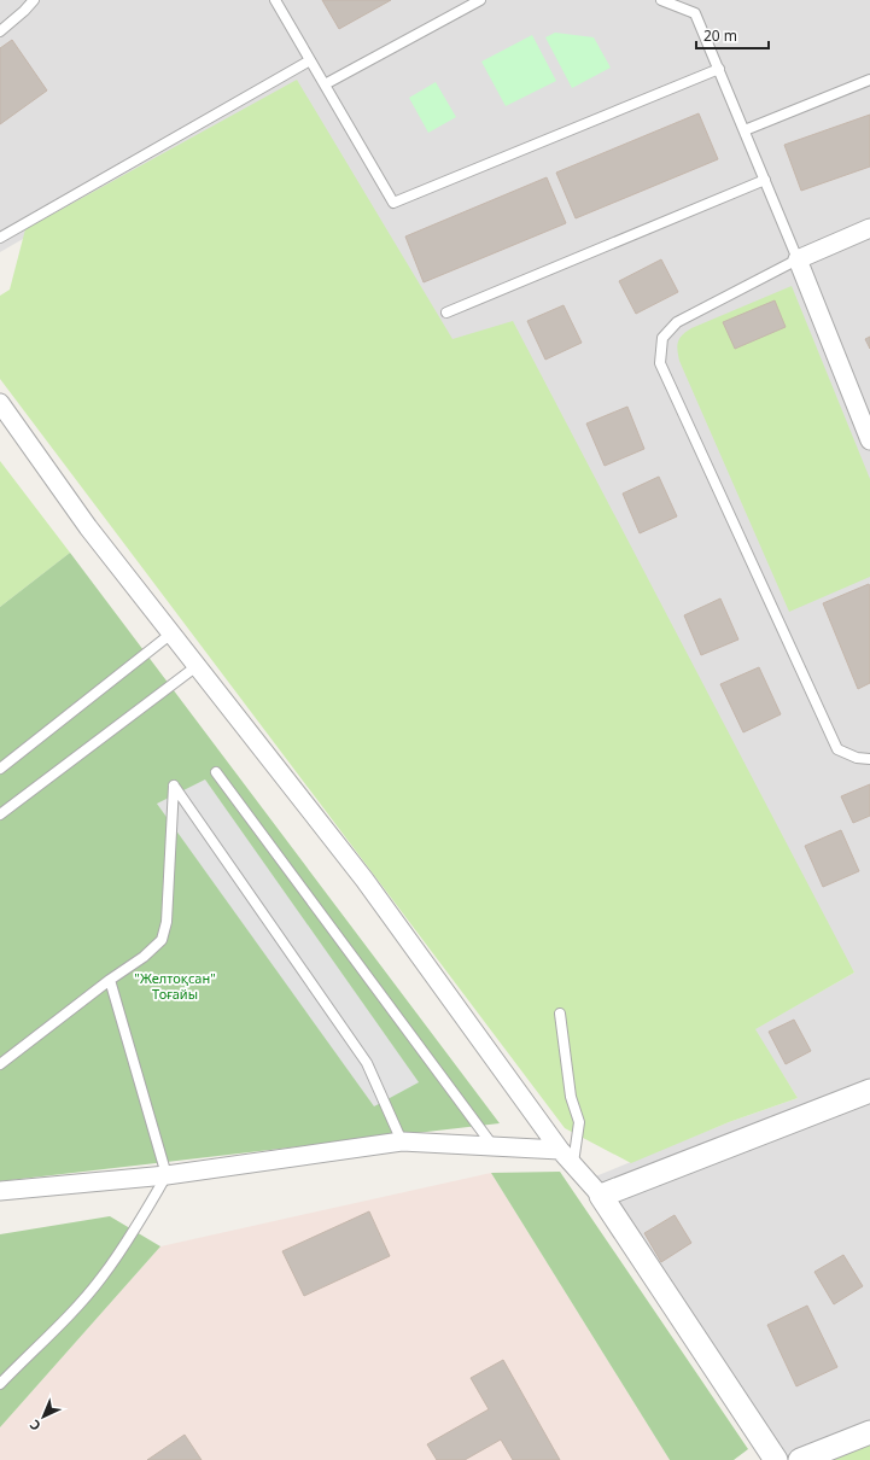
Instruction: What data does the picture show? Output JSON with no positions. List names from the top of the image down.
{
  "parks": ["\"Желтоқсан\" Тоғайы"],
  "scale_bar": "20 m",
  "north": "bottom left"
}
